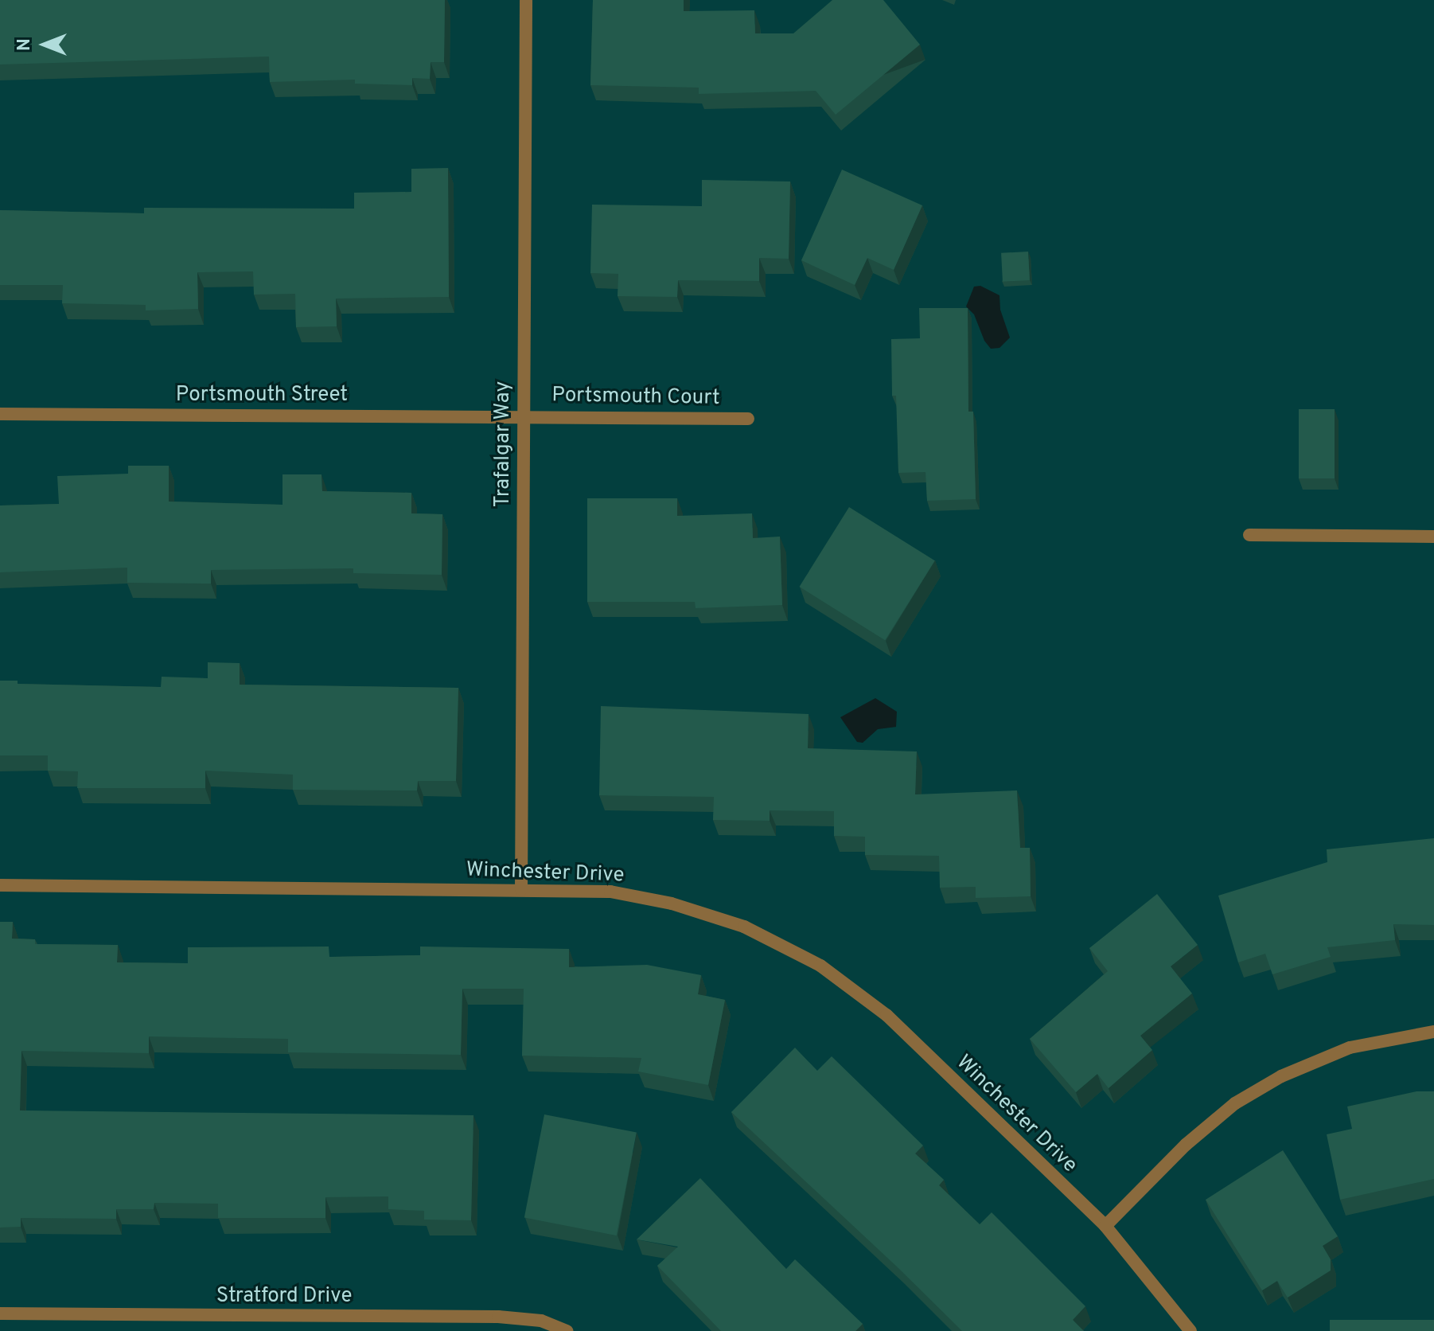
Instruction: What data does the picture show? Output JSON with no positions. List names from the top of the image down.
{
  "streets": {
    "street": [
      "Portsmouth Street",
      "Portsmouth Court",
      "Trafalgar Way",
      "Winchester Drive",
      "Stratford Drive"
    ]
  },
  "crossings": [
    ["Portsmouth Street", "Portsmouth Court"],
    ["Portsmouth Street", "Trafalgar Way"],
    ["Portsmouth Court", "Trafalgar Way"],
    ["Trafalgar Way", "Winchester Drive"]
  ],
  "north": "left"
}
